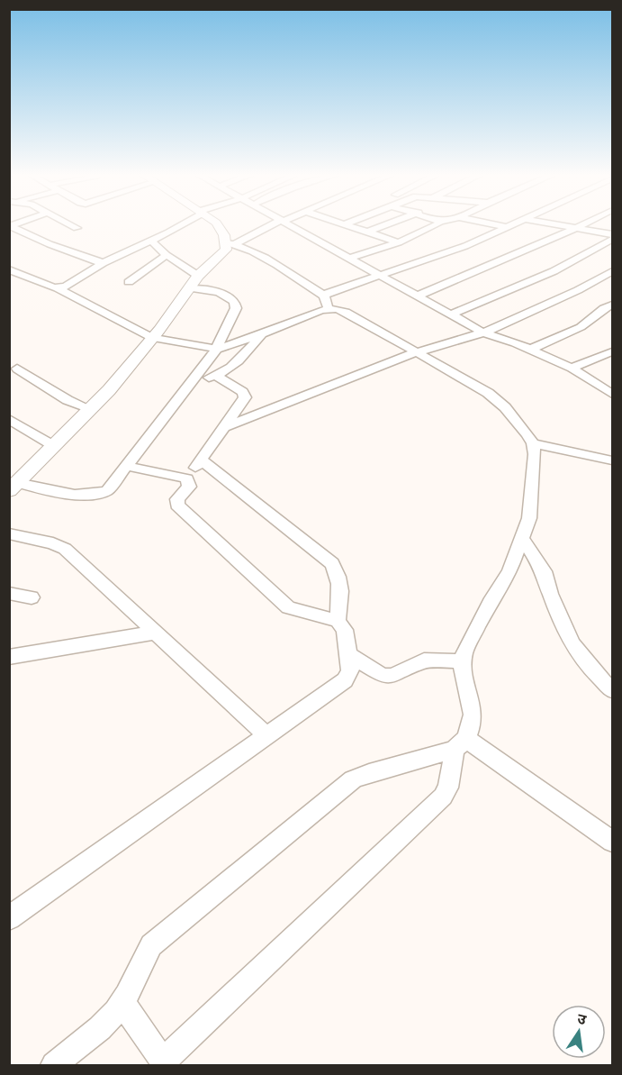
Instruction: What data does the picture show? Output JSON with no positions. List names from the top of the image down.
{
  "north": "top"
}
